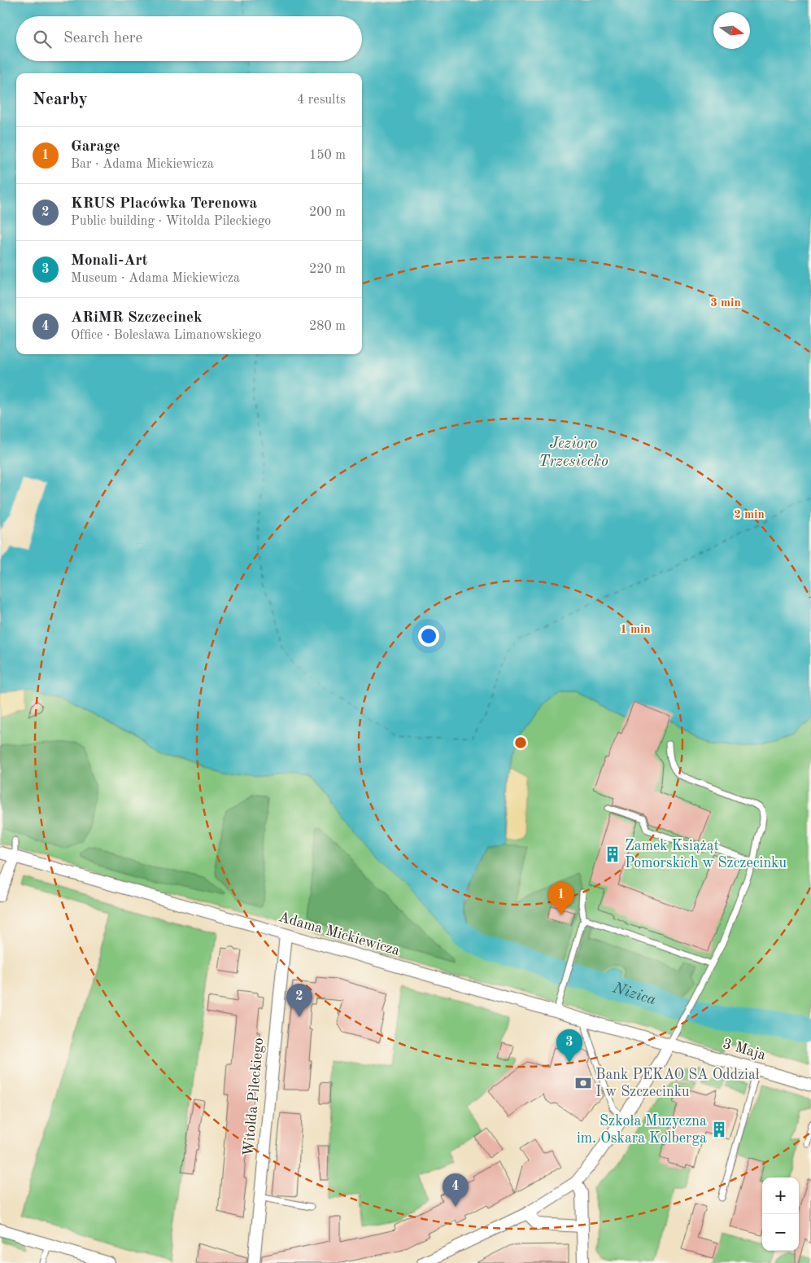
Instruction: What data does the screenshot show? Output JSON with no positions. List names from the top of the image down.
{
  "streets": {
    "street": ["Adama Mickiewicza", "3 Maja", "Witolda Pileckiego"]
  },
  "crossings": [
    ["Adama Mickiewicza", "3 Maja"],
    ["Adama Mickiewicza", "Witolda Pileckiego"]
  ],
  "water": ["Jezioro Trzesiecko", "Nizica"],
  "places": {
    "building": ["Zamek Książąt Pomorskich w Szczecinku", "Szkoła Muzyczna im. Oskara Kolberga"],
    "bank": ["Bank PEKAO SA Oddział I w Szczecinku"]
  },
  "north": "right",
  "page": {
    "search": "Search here",
    "heading": ["Nearby", "4 results"],
    "list": [
      {
        "mark": "1",
        "name": "Garage",
        "note": "Bar · Adama Mickiewicza",
        "value": "150 m"
      },
      {
        "mark": "2",
        "name": "KRUS Placówka Terenowa",
        "note": "Public building · Witolda Pileckiego",
        "value": "200 m"
      },
      {
        "mark": "3",
        "name": "Monali-Art",
        "note": "Museum · Adama Mickiewicza",
        "value": "220 m"
      },
      {
        "mark": "4",
        "name": "ARiMR Szczecinek",
        "note": "Office · Bolesława Limanowskiego",
        "value": "280 m"
      }
    ],
    "pins": [
      "1",
      "2",
      "3",
      "4"
    ],
    "map_buttons": ["+", "−"]
  },
  "rings": ["3 min", "2 min", "1 min"]
}
